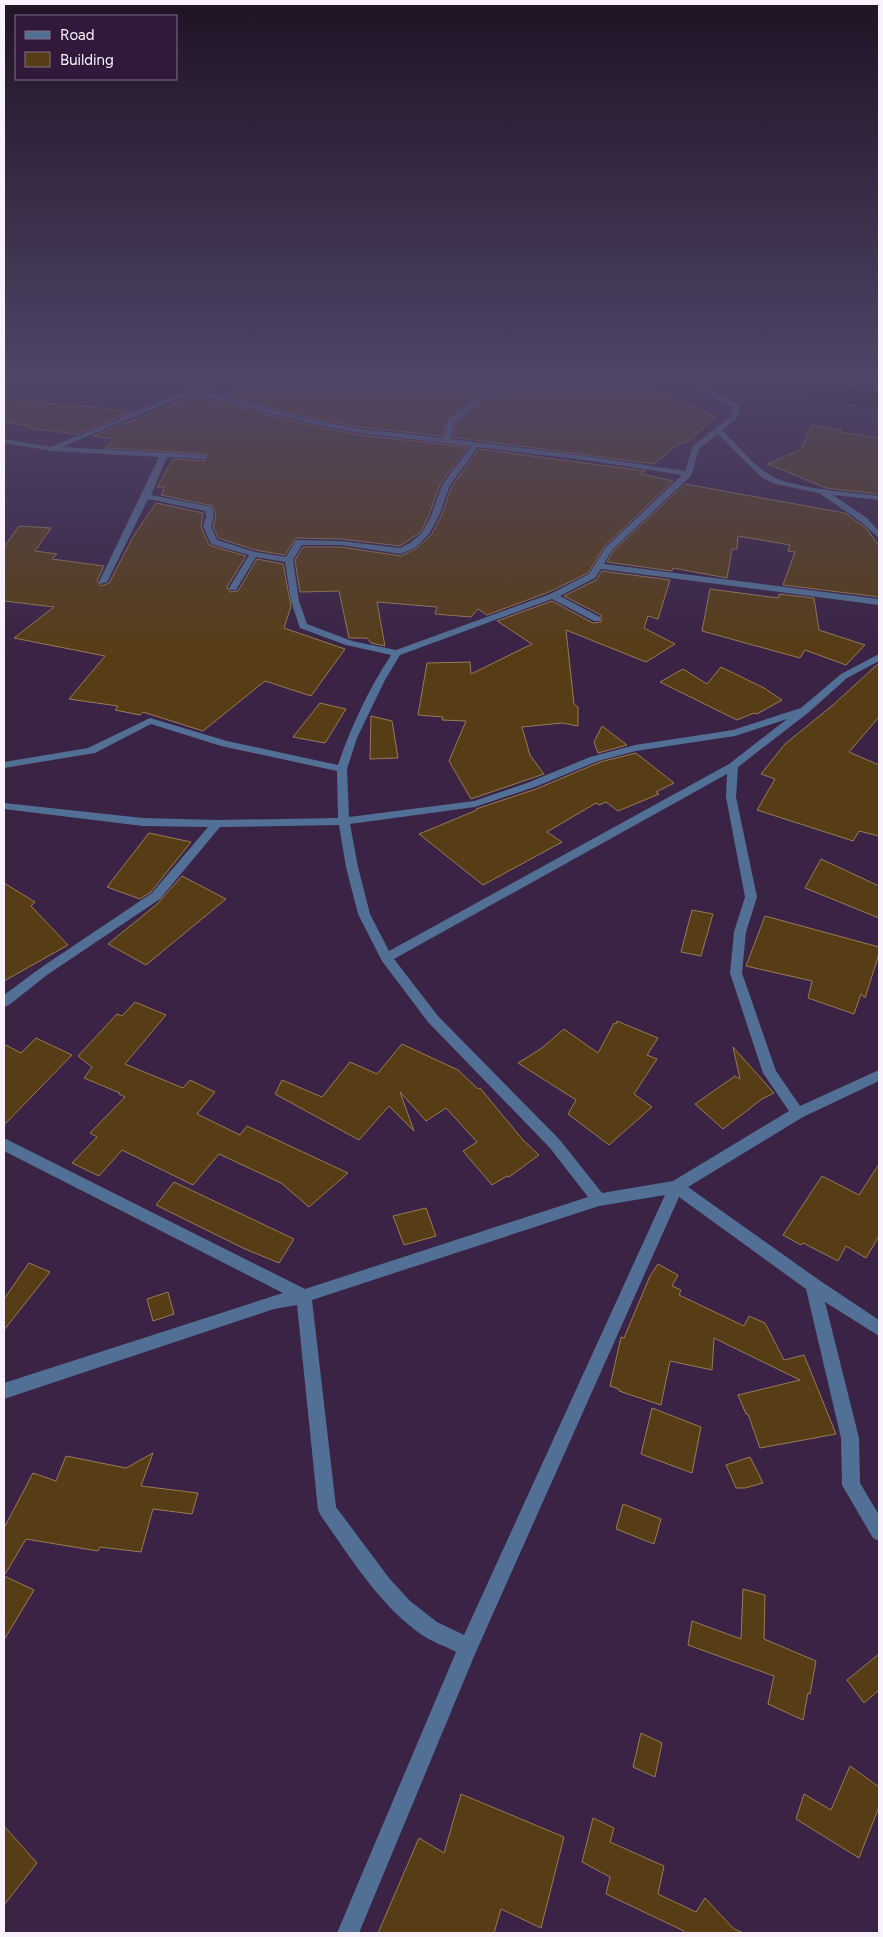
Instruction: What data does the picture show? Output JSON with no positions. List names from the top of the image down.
{
  "legend": ["Road", "Building"]
}
